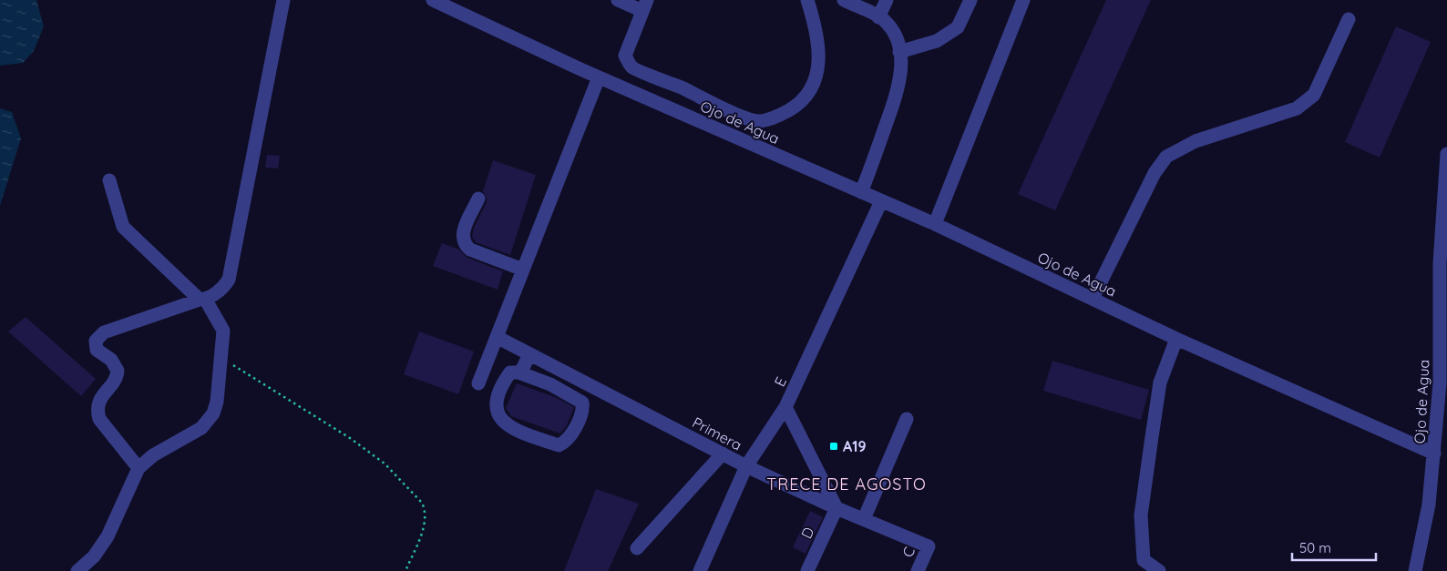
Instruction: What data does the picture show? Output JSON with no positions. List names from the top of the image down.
{
  "streets": {
    "street": [
      "Ojo de Agua",
      "E",
      "Primera",
      "D",
      "C"
    ]
  },
  "crossings": [
    ["Ojo de Agua", "E"],
    ["E", "Primera"],
    ["Primera", "D"],
    ["Primera", "C"]
  ],
  "districts": ["TRECE DE AGOSTO"],
  "places": {
    "transit": ["A19"]
  },
  "scale_bar": "50 m"
}
